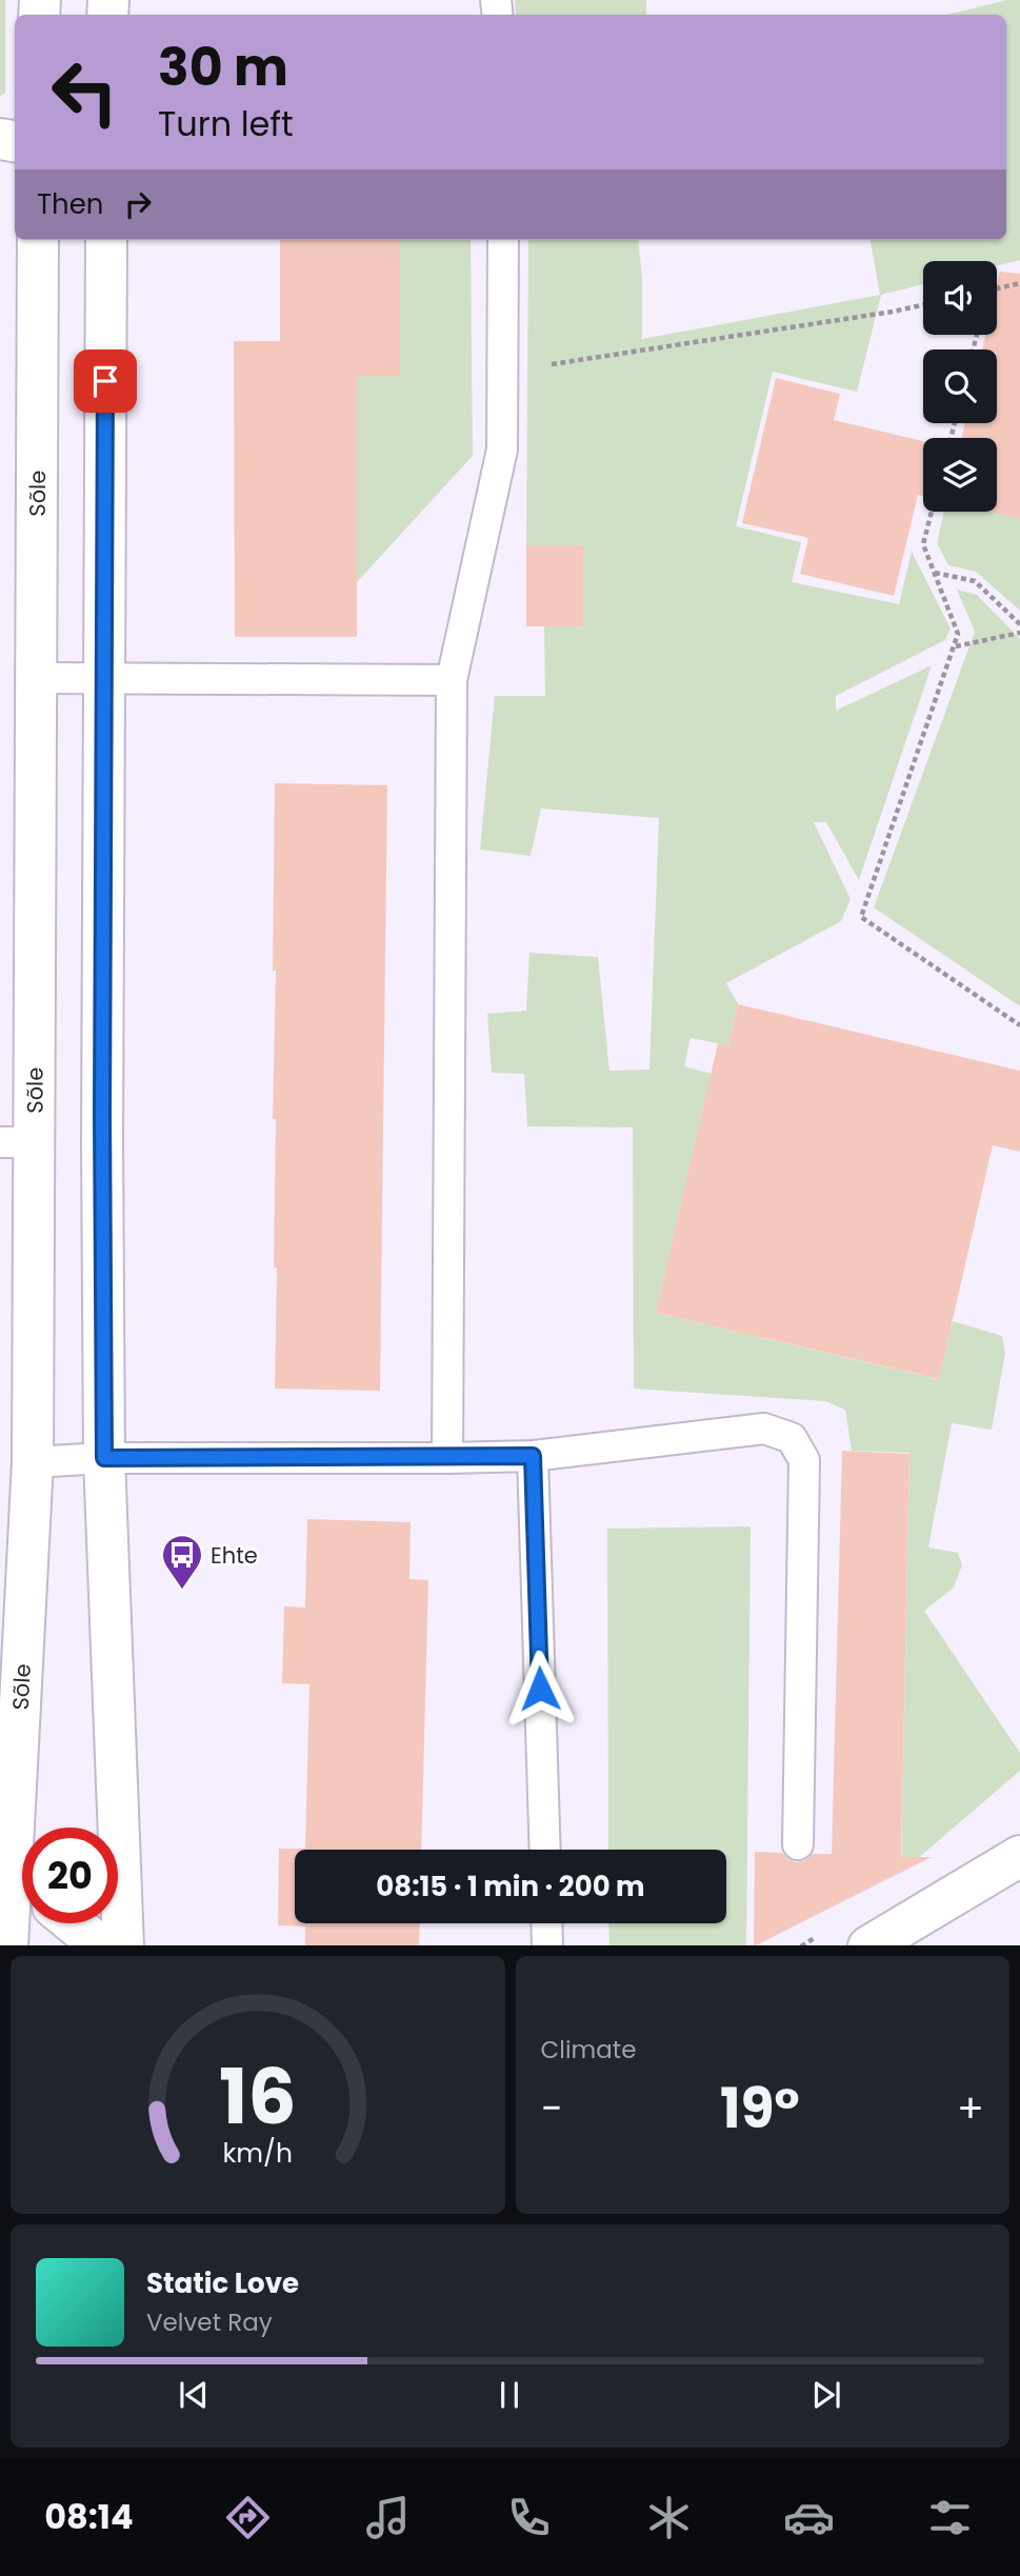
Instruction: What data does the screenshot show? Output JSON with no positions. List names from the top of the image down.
{
  "streets": {
    "main road": ["Sõle"]
  },
  "places": {
    "bus stop": ["Ehte"]
  },
  "page": {
    "turn": ["30 m", "Turn left"],
    "then": "Then",
    "limit": "20",
    "trip": "08:15 · 1 min · 200 m",
    "tile": "Climate",
    "heat": ["−", "19°", "+"],
    "song": ["Static Love", "Velvet Ray"],
    "tabs": "08:14",
    "gauge": ["16", "km/h"]
  }
}
